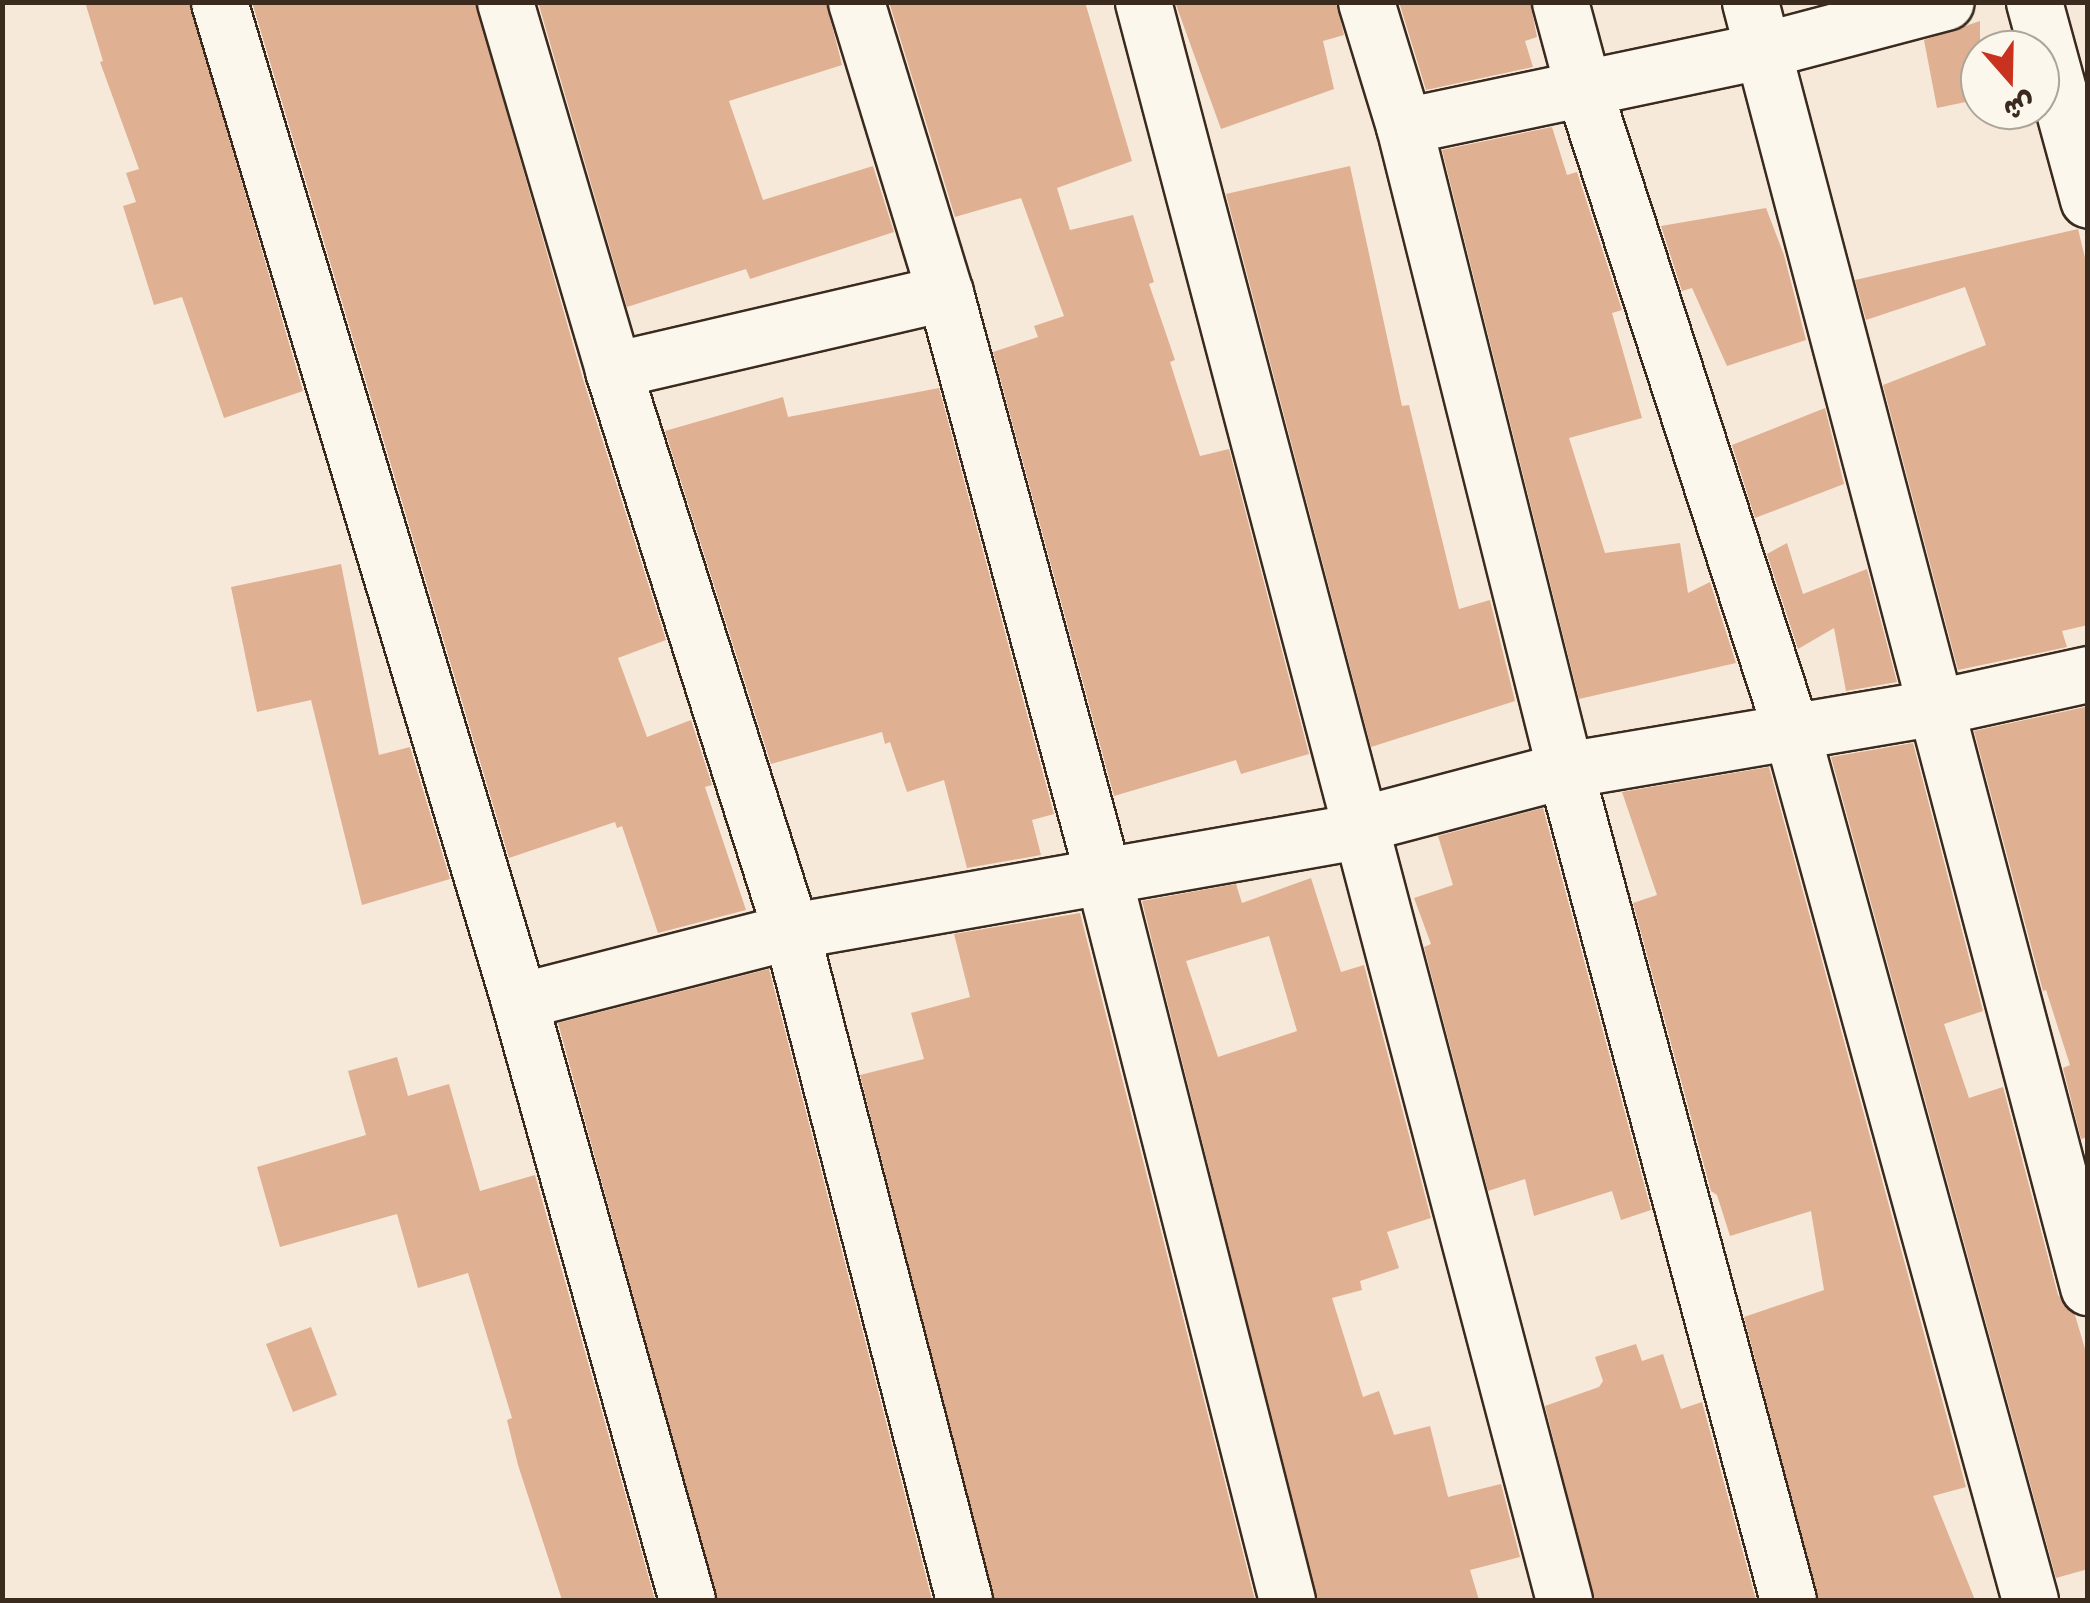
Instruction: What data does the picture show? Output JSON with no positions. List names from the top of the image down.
{
  "north": "bottom"
}
